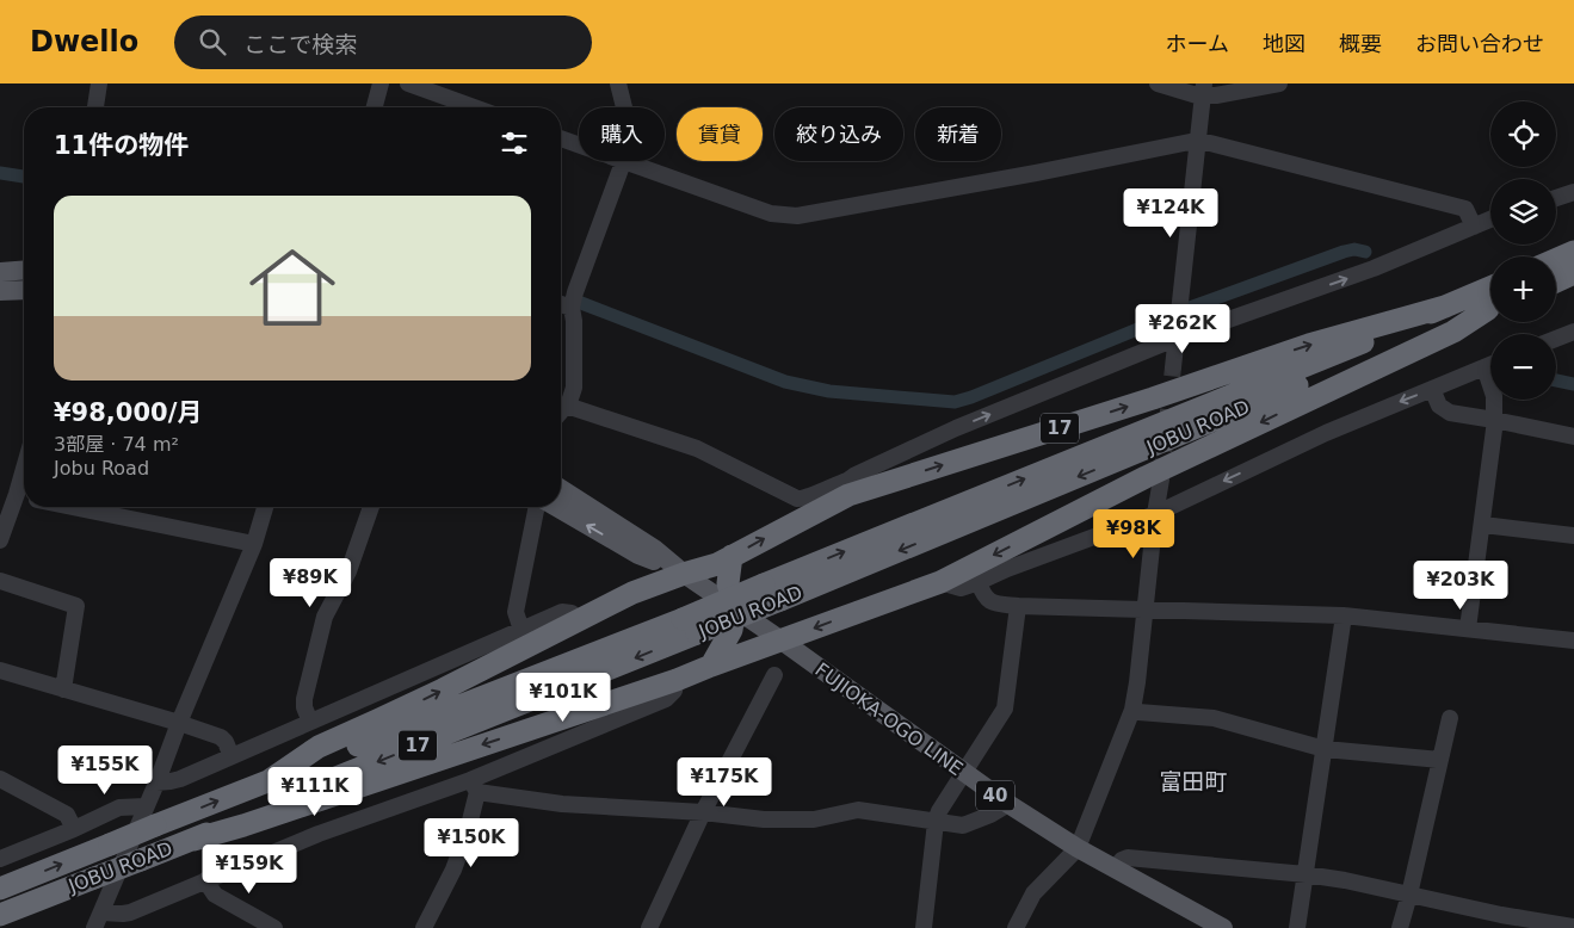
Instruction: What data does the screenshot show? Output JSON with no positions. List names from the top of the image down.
{
  "streets": {
    "highway": ["JOBU ROAD", "17"],
    "main road": ["FUJIOKA-OGO LINE", "40"]
  },
  "crossings": [
    ["JOBU ROAD", "17"],
    ["17", "FUJIOKA-OGO LINE"]
  ],
  "districts": ["富田町"],
  "page": {
    "header": "Dwello",
    "search": "ここで検索",
    "nav": [
      "ホーム",
      "地図",
      "概要",
      "お問い合わせ"
    ],
    "map_buttons": ["+", "−"],
    "chip": [
      "購入",
      "賃貸",
      "絞り込み",
      "新着"
    ],
    "heading": "11件の物件",
    "list": [
      {
        "name": "¥98,000/月",
        "note": "3部屋 · 74 m² · Jobu Road"
      }
    ],
    "price": [
      "¥124K",
      "¥262K",
      "¥98K",
      "¥89K",
      "¥203K",
      "¥101K",
      "¥155K",
      "¥175K",
      "¥111K",
      "¥150K",
      "¥159K"
    ]
  }
}
